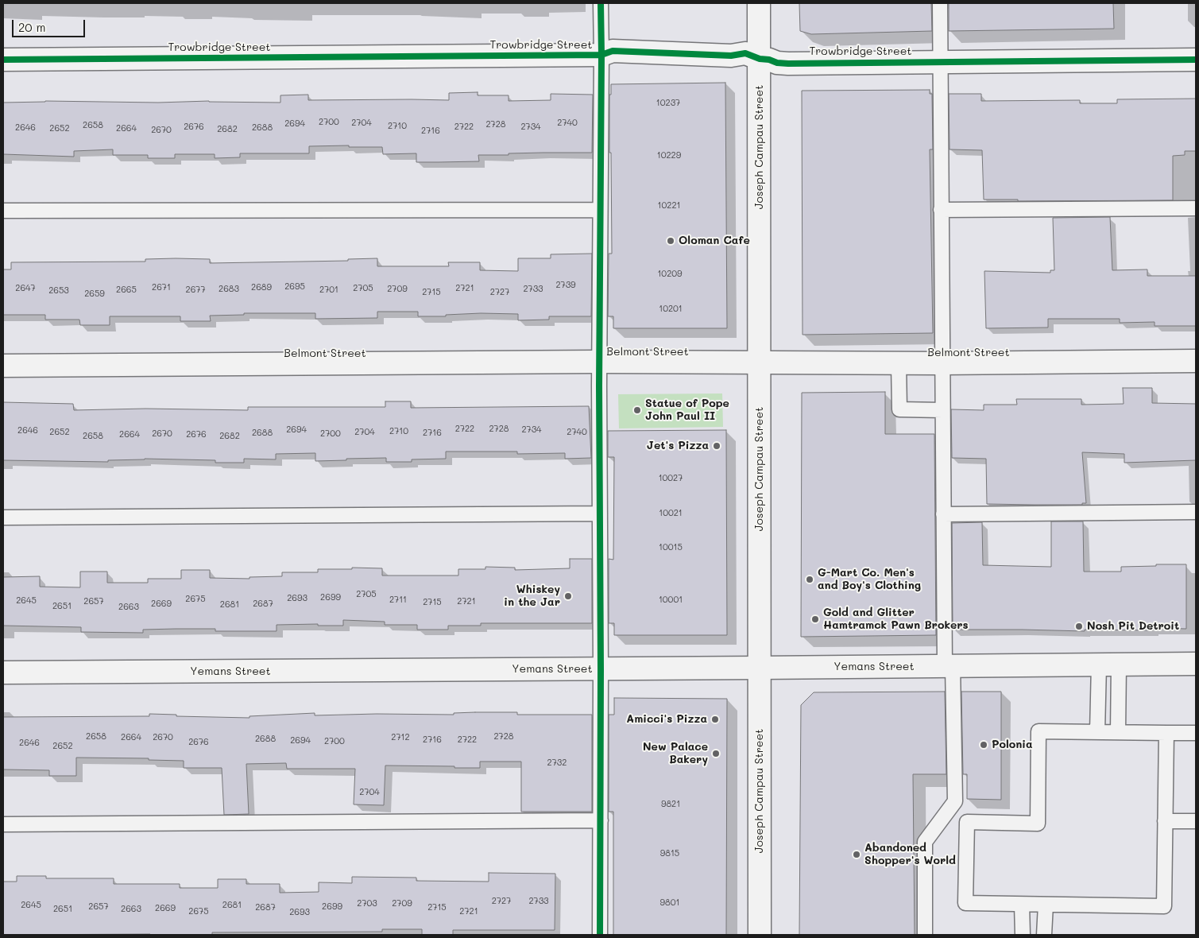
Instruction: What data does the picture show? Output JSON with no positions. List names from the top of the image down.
{
  "streets": {
    "street": [
      "Trowbridge Street",
      "Joseph Campau Street",
      "Belmont Street",
      "Yemans Street"
    ]
  },
  "crossings": [
    ["Trowbridge Street", "Joseph Campau Street"],
    ["Joseph Campau Street", "Belmont Street"],
    ["Joseph Campau Street", "Yemans Street"]
  ],
  "places": [
    "Oloman Cafe",
    "Statue of Pope John Paul II",
    "Jet's Pizza",
    "G-Mart Co. Men's and Boy's Clothing",
    "Whiskey in the Jar",
    "Gold and Glitter Hamtramck Pawn Brokers",
    "Nosh Pit Detroit",
    "Amicci's Pizza",
    "Polonia",
    "New Palace Bakery",
    "Abandoned Shopper's World"
  ],
  "house_numbers": [
    "10237",
    "2700",
    "2704",
    "2740",
    "2694",
    "2728",
    "2658",
    "2710",
    "2676",
    "2722",
    "2734",
    "2646",
    "2688",
    "2652",
    "2664",
    "2682",
    "2670",
    "2716",
    "10229",
    "10221",
    "10209",
    "2739",
    "2695",
    "2671",
    "2689",
    "2647",
    "2705",
    "2721",
    "2683",
    "2709",
    "2733",
    "2665",
    "2677",
    "2701",
    "2653",
    "2715",
    "2727",
    "2659",
    "10201",
    "2722",
    "2728",
    "2694",
    "2734",
    "2646",
    "2710",
    "2652",
    "2704",
    "2740",
    "2688",
    "2716",
    "2670",
    "2700",
    "2664",
    "2676",
    "2658",
    "2682",
    "10027",
    "10021",
    "10015",
    "2705",
    "2699",
    "2693",
    "2675",
    "2711",
    "10001",
    "2645",
    "2657",
    "2721",
    "2715",
    "2669",
    "2687",
    "2681",
    "2651",
    "2663",
    "2658",
    "2728",
    "2664",
    "2670",
    "2712",
    "2688",
    "2716",
    "2722",
    "2694",
    "2700",
    "2676",
    "2646",
    "2652",
    "2732",
    "2704",
    "9821",
    "9815",
    "2727",
    "2733",
    "9801",
    "2703",
    "2709",
    "2645",
    "2681",
    "2657",
    "2699",
    "2687",
    "2715",
    "2669",
    "2651",
    "2663",
    "2675",
    "2721",
    "2693"
  ],
  "scale_bar": "20 m"
}
